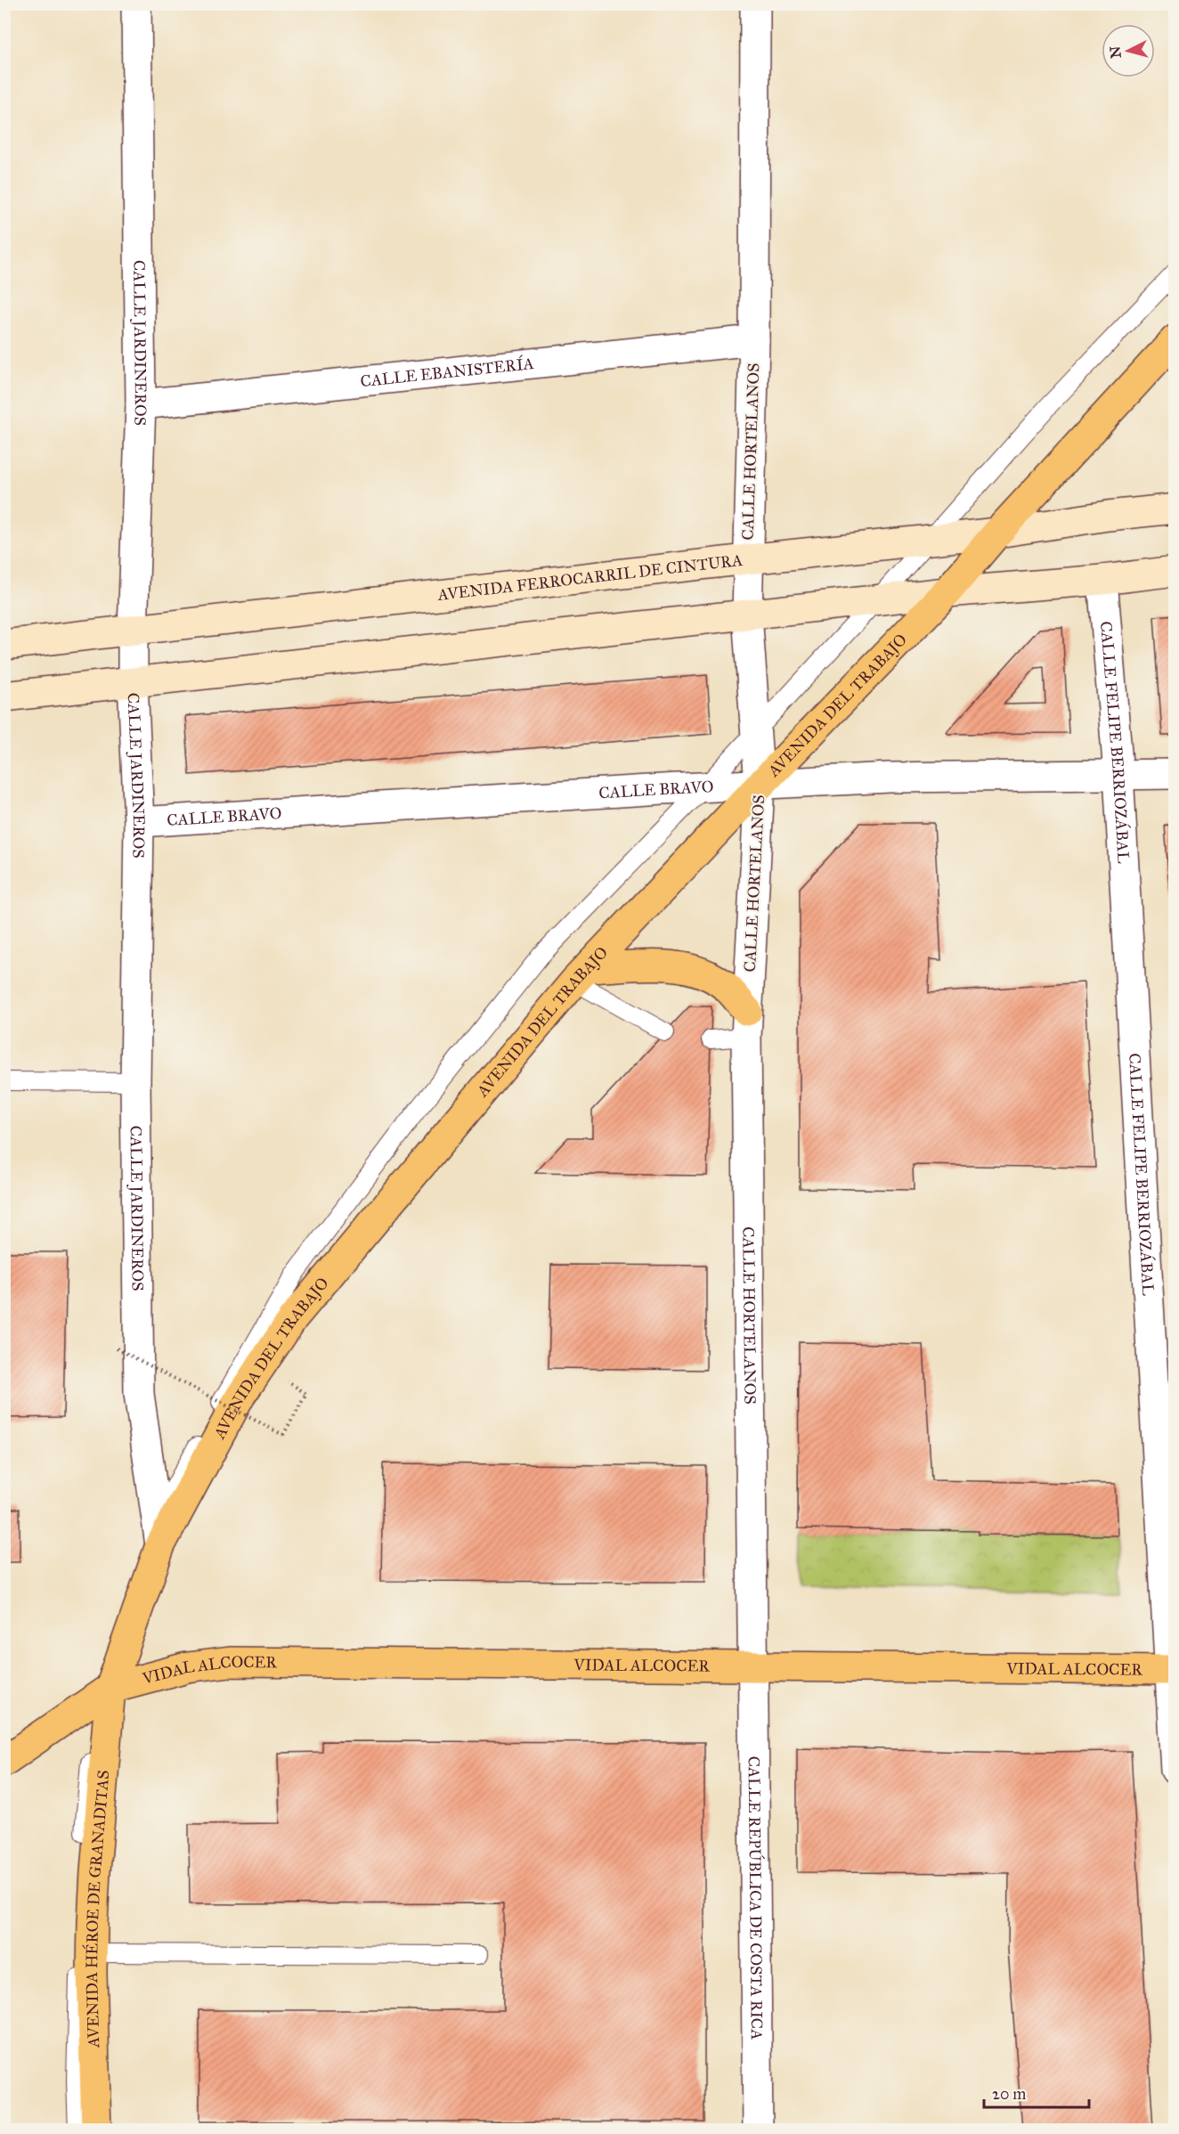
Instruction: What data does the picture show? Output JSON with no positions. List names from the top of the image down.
{
  "streets": {
    "main road": ["AVENIDA DEL TRABAJO", "VIDAL ALCOCER", "AVENIDA HÉROE DE GRANADITAS"],
    "street": [
      "CALLE JARDINEROS",
      "CALLE EBANISTERÍA",
      "CALLE HORTELANOS",
      "AVENIDA FERROCARRIL DE CINTURA",
      "CALLE FELIPE BERRIOZÁBAL",
      "CALLE BRAVO",
      "CALLE REPÚBLICA DE COSTA RICA"
    ]
  },
  "crossings": [
    ["CALLE JARDINEROS", "CALLE EBANISTERÍA"],
    ["CALLE JARDINEROS", "AVENIDA FERROCARRIL DE CINTURA"],
    ["CALLE JARDINEROS", "AVENIDA DEL TRABAJO"],
    ["CALLE JARDINEROS", "CALLE BRAVO"],
    ["CALLE EBANISTERÍA", "CALLE HORTELANOS"],
    ["CALLE HORTELANOS", "AVENIDA FERROCARRIL DE CINTURA"],
    ["CALLE HORTELANOS", "AVENIDA DEL TRABAJO"],
    ["CALLE HORTELANOS", "CALLE BRAVO"],
    ["CALLE HORTELANOS", "VIDAL ALCOCER"],
    ["CALLE HORTELANOS", "CALLE REPÚBLICA DE COSTA RICA"],
    ["AVENIDA FERROCARRIL DE CINTURA", "AVENIDA DEL TRABAJO"],
    ["AVENIDA DEL TRABAJO", "CALLE BRAVO"],
    ["AVENIDA DEL TRABAJO", "VIDAL ALCOCER"],
    ["AVENIDA DEL TRABAJO", "AVENIDA HÉROE DE GRANADITAS"],
    ["CALLE FELIPE BERRIOZÁBAL", "CALLE BRAVO"],
    ["CALLE FELIPE BERRIOZÁBAL", "VIDAL ALCOCER"],
    ["VIDAL ALCOCER", "CALLE REPÚBLICA DE COSTA RICA"],
    ["VIDAL ALCOCER", "AVENIDA HÉROE DE GRANADITAS"]
  ],
  "scale_bar": "20 m",
  "north": "left"
}
